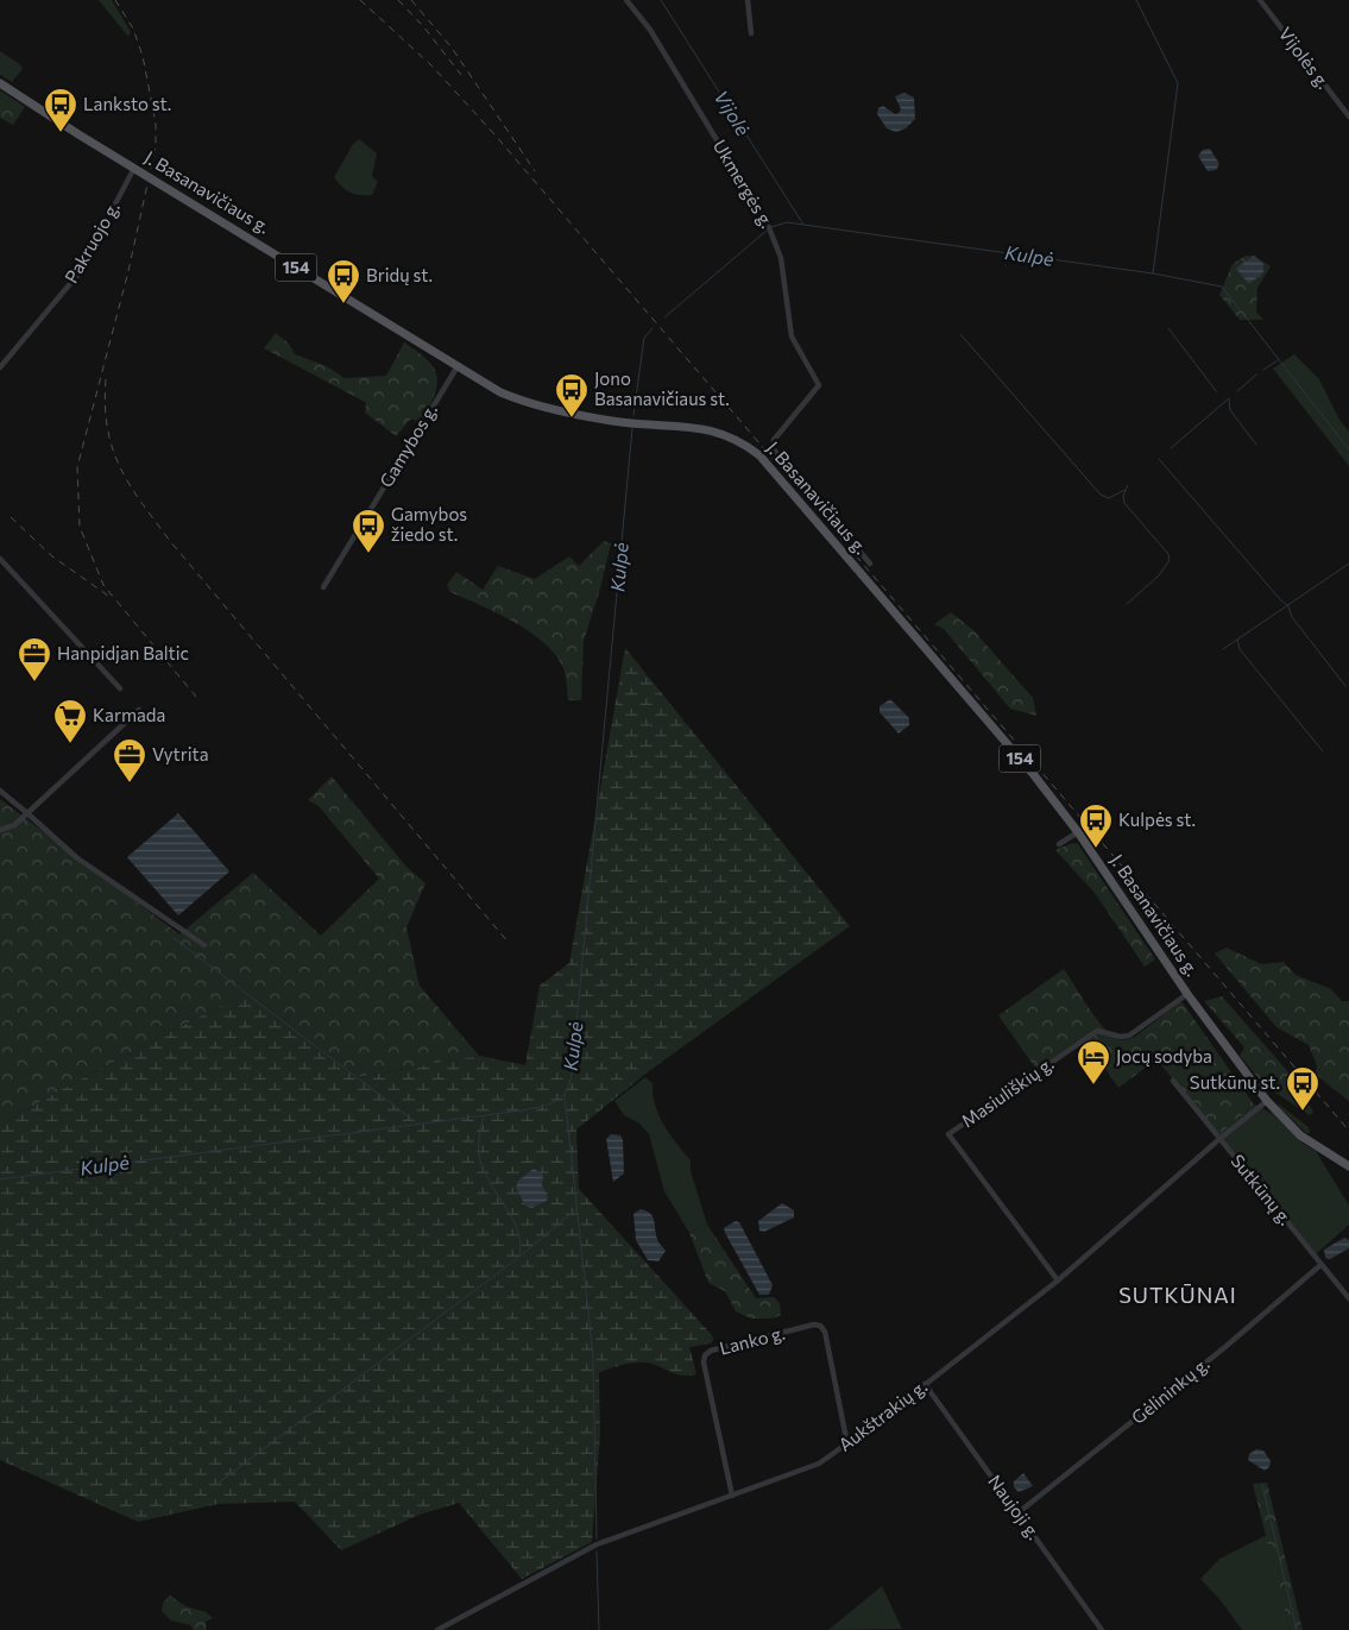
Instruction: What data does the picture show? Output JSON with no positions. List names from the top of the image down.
{
  "streets": {
    "main road": ["J. Basanavičiaus g.", "154"],
    "street": [
      "Vijolės g.",
      "Ukmergės g.",
      "Pakruojo g.",
      "Gamybos g.",
      "Masiuliškių g.",
      "Sutkūnų g.",
      "Lanko g.",
      "Gėlininkų g.",
      "Aukštrakių g.",
      "Naujoji g."
    ]
  },
  "crossings": [
    ["J. Basanavičiaus g.", "Pakruojo g."],
    ["J. Basanavičiaus g.", "Gamybos g."],
    ["J. Basanavičiaus g.", "Masiuliškių g."],
    ["J. Basanavičiaus g.", "Aukštrakių g."],
    ["Masiuliškių g.", "Aukštrakių g."],
    ["Sutkūnų g.", "Gėlininkų g."],
    ["Sutkūnų g.", "Aukštrakių g."],
    ["Lanko g.", "Aukštrakių g."],
    ["Gėlininkų g.", "Naujoji g."],
    ["Aukštrakių g.", "Naujoji g."]
  ],
  "districts": ["SUTKŪNAI"],
  "water": ["Vijolė", "Kulpė"],
  "places": {
    "bus stop": [
      "Lanksto st.",
      "Bridų st.",
      "Jono Basanavičiaus st.",
      "Gamybos žiedo st.",
      "Kulpės st.",
      "Sutkūnų st."
    ],
    "office": ["Hanpidjan Baltic", "Vytrita"],
    "supermarket": ["Karmada"],
    "hotel": ["Jocų sodyba"]
  }
}
